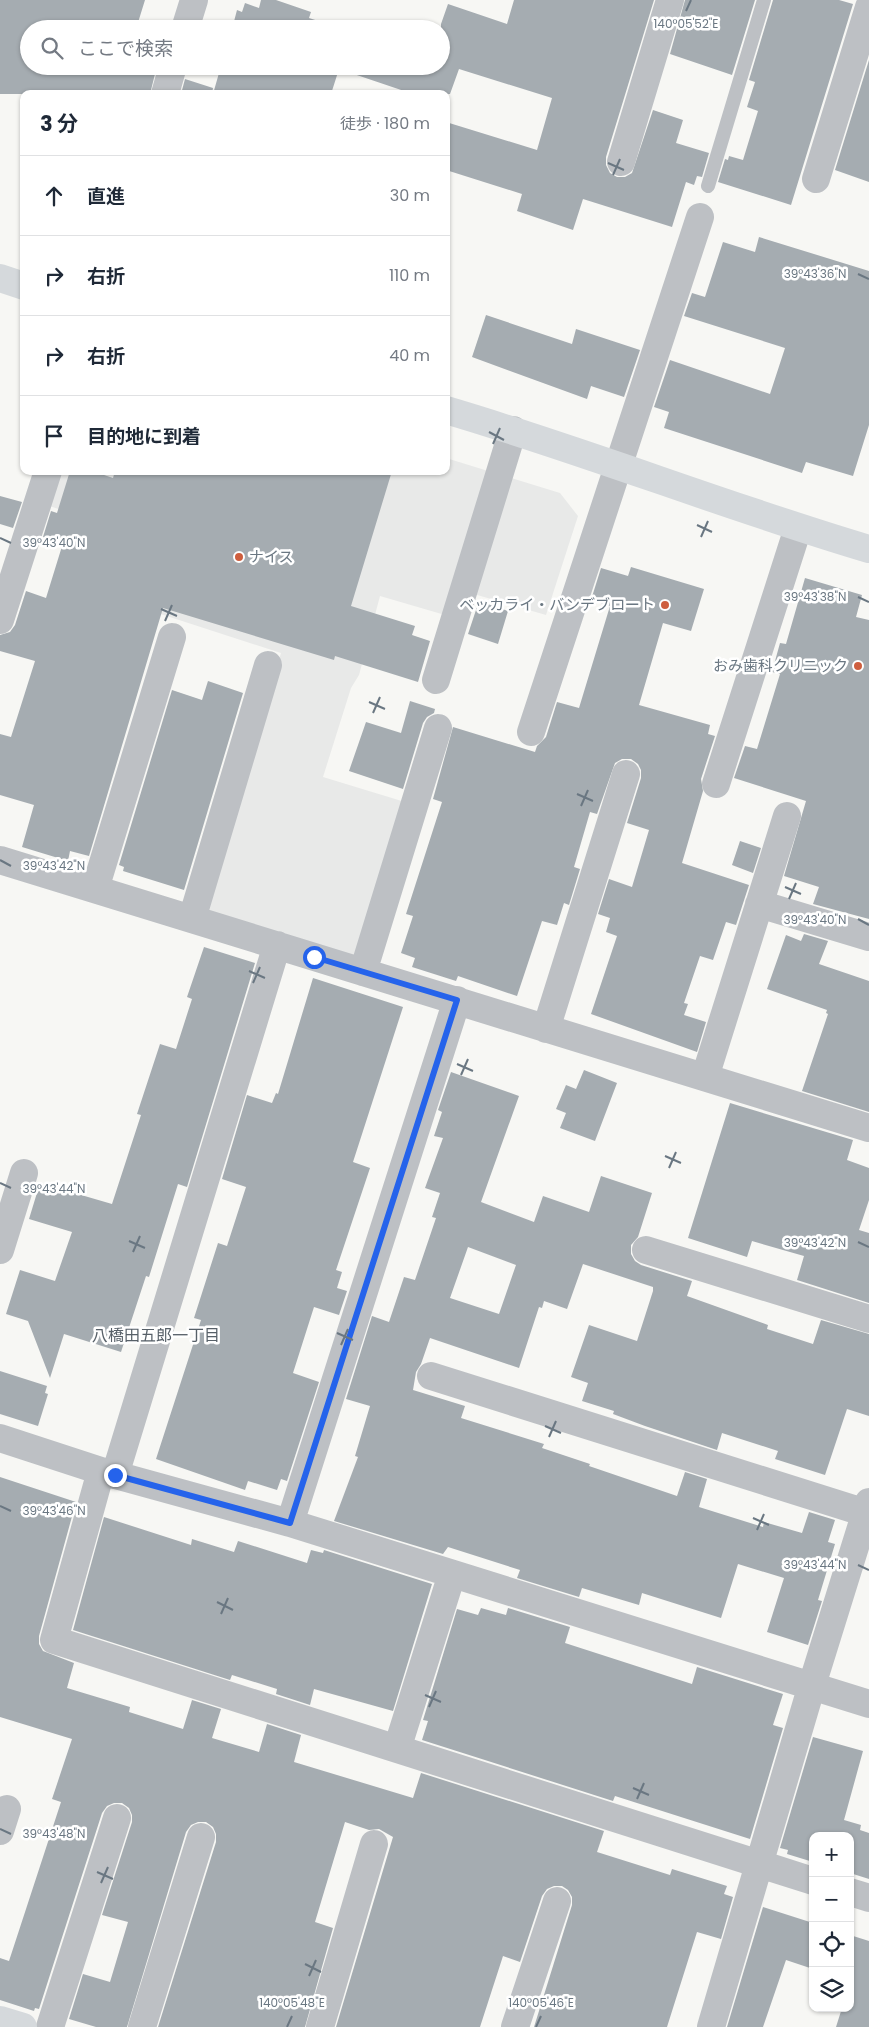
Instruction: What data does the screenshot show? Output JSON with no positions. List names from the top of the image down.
{
  "districts": ["八橋田五郎一丁目"],
  "places": ["ナイス", "ベッカライ・バンデブロート", "おみ歯科クリニック"],
  "page": {
    "search": "ここで検索",
    "heading": ["3 分", "徒歩 · 180 m"],
    "list": [
      ["直進", "30 m"],
      ["右折", "110 m"],
      ["右折", "40 m"],
      "目的地に到着"
    ],
    "map_buttons": ["+", "−"]
  },
  "coordinates": [
    "140°05'52\"E",
    "39°43'36\"N",
    "39°43'40\"N",
    "39°43'38\"N",
    "39°43'42\"N",
    "39°43'44\"N",
    "39°43'46\"N",
    "39°43'48\"N",
    "140°05'48\"E",
    "140°05'46\"E"
  ]
}
